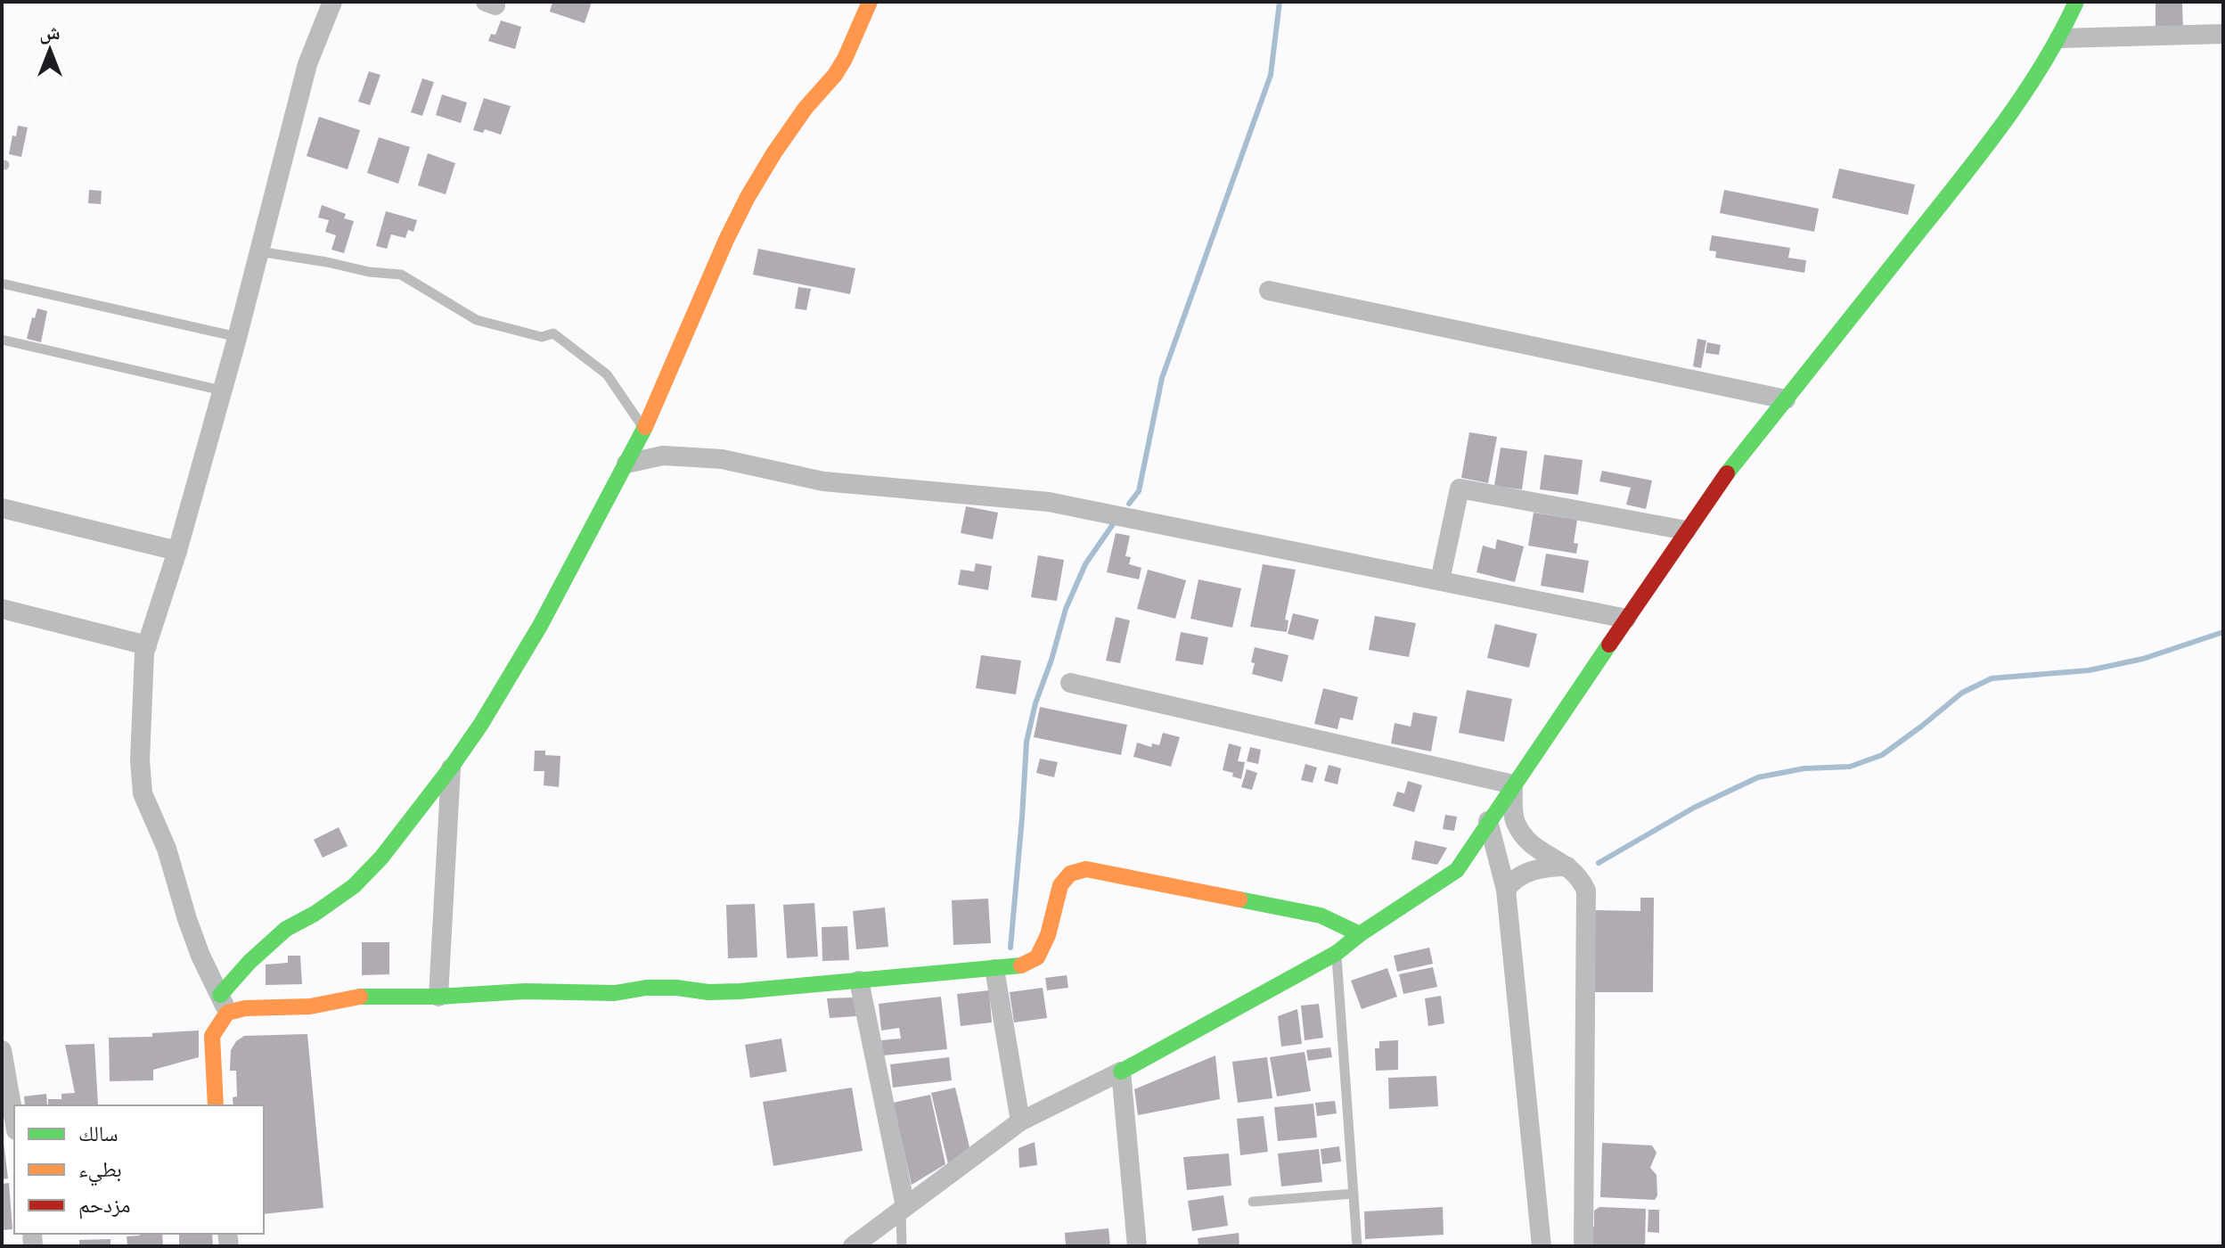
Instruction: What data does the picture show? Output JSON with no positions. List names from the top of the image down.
{
  "legend": ["سالك", "بطيء", "مزدحم"],
  "north": "top"
}
